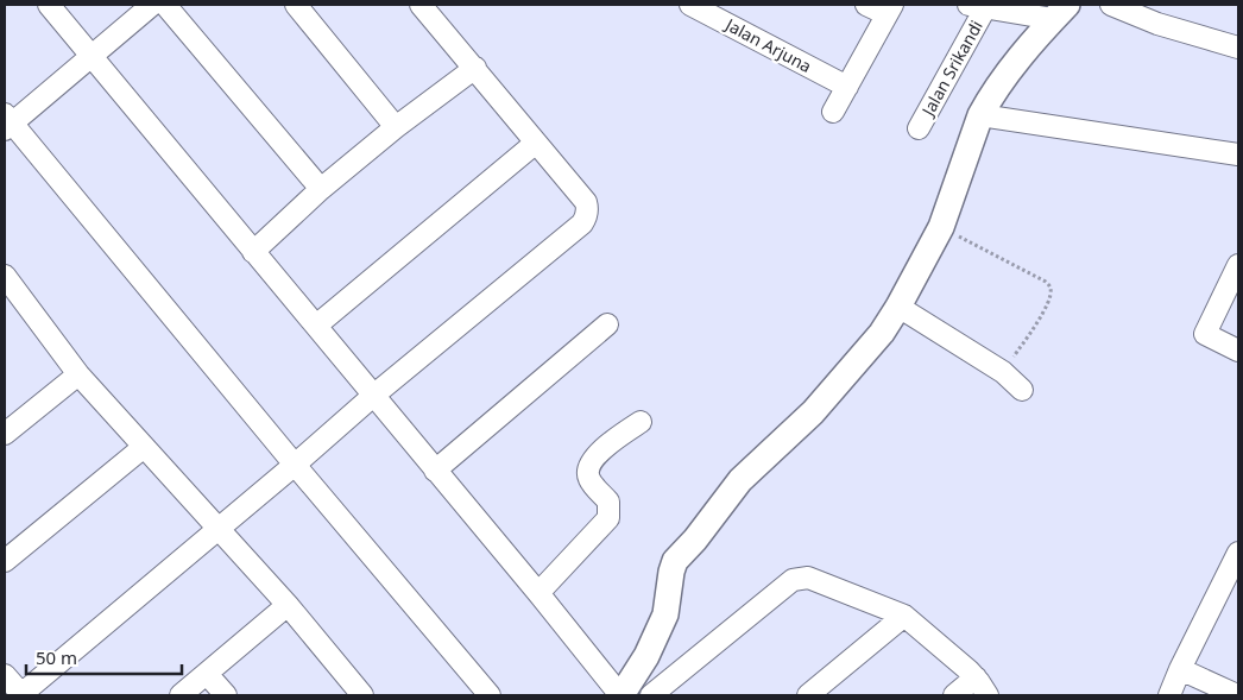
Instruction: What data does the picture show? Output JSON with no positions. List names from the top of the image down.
{
  "streets": {
    "street": ["Jalan Arjuna", "Jalan Srikandi"]
  },
  "scale_bar": "50 m"
}
